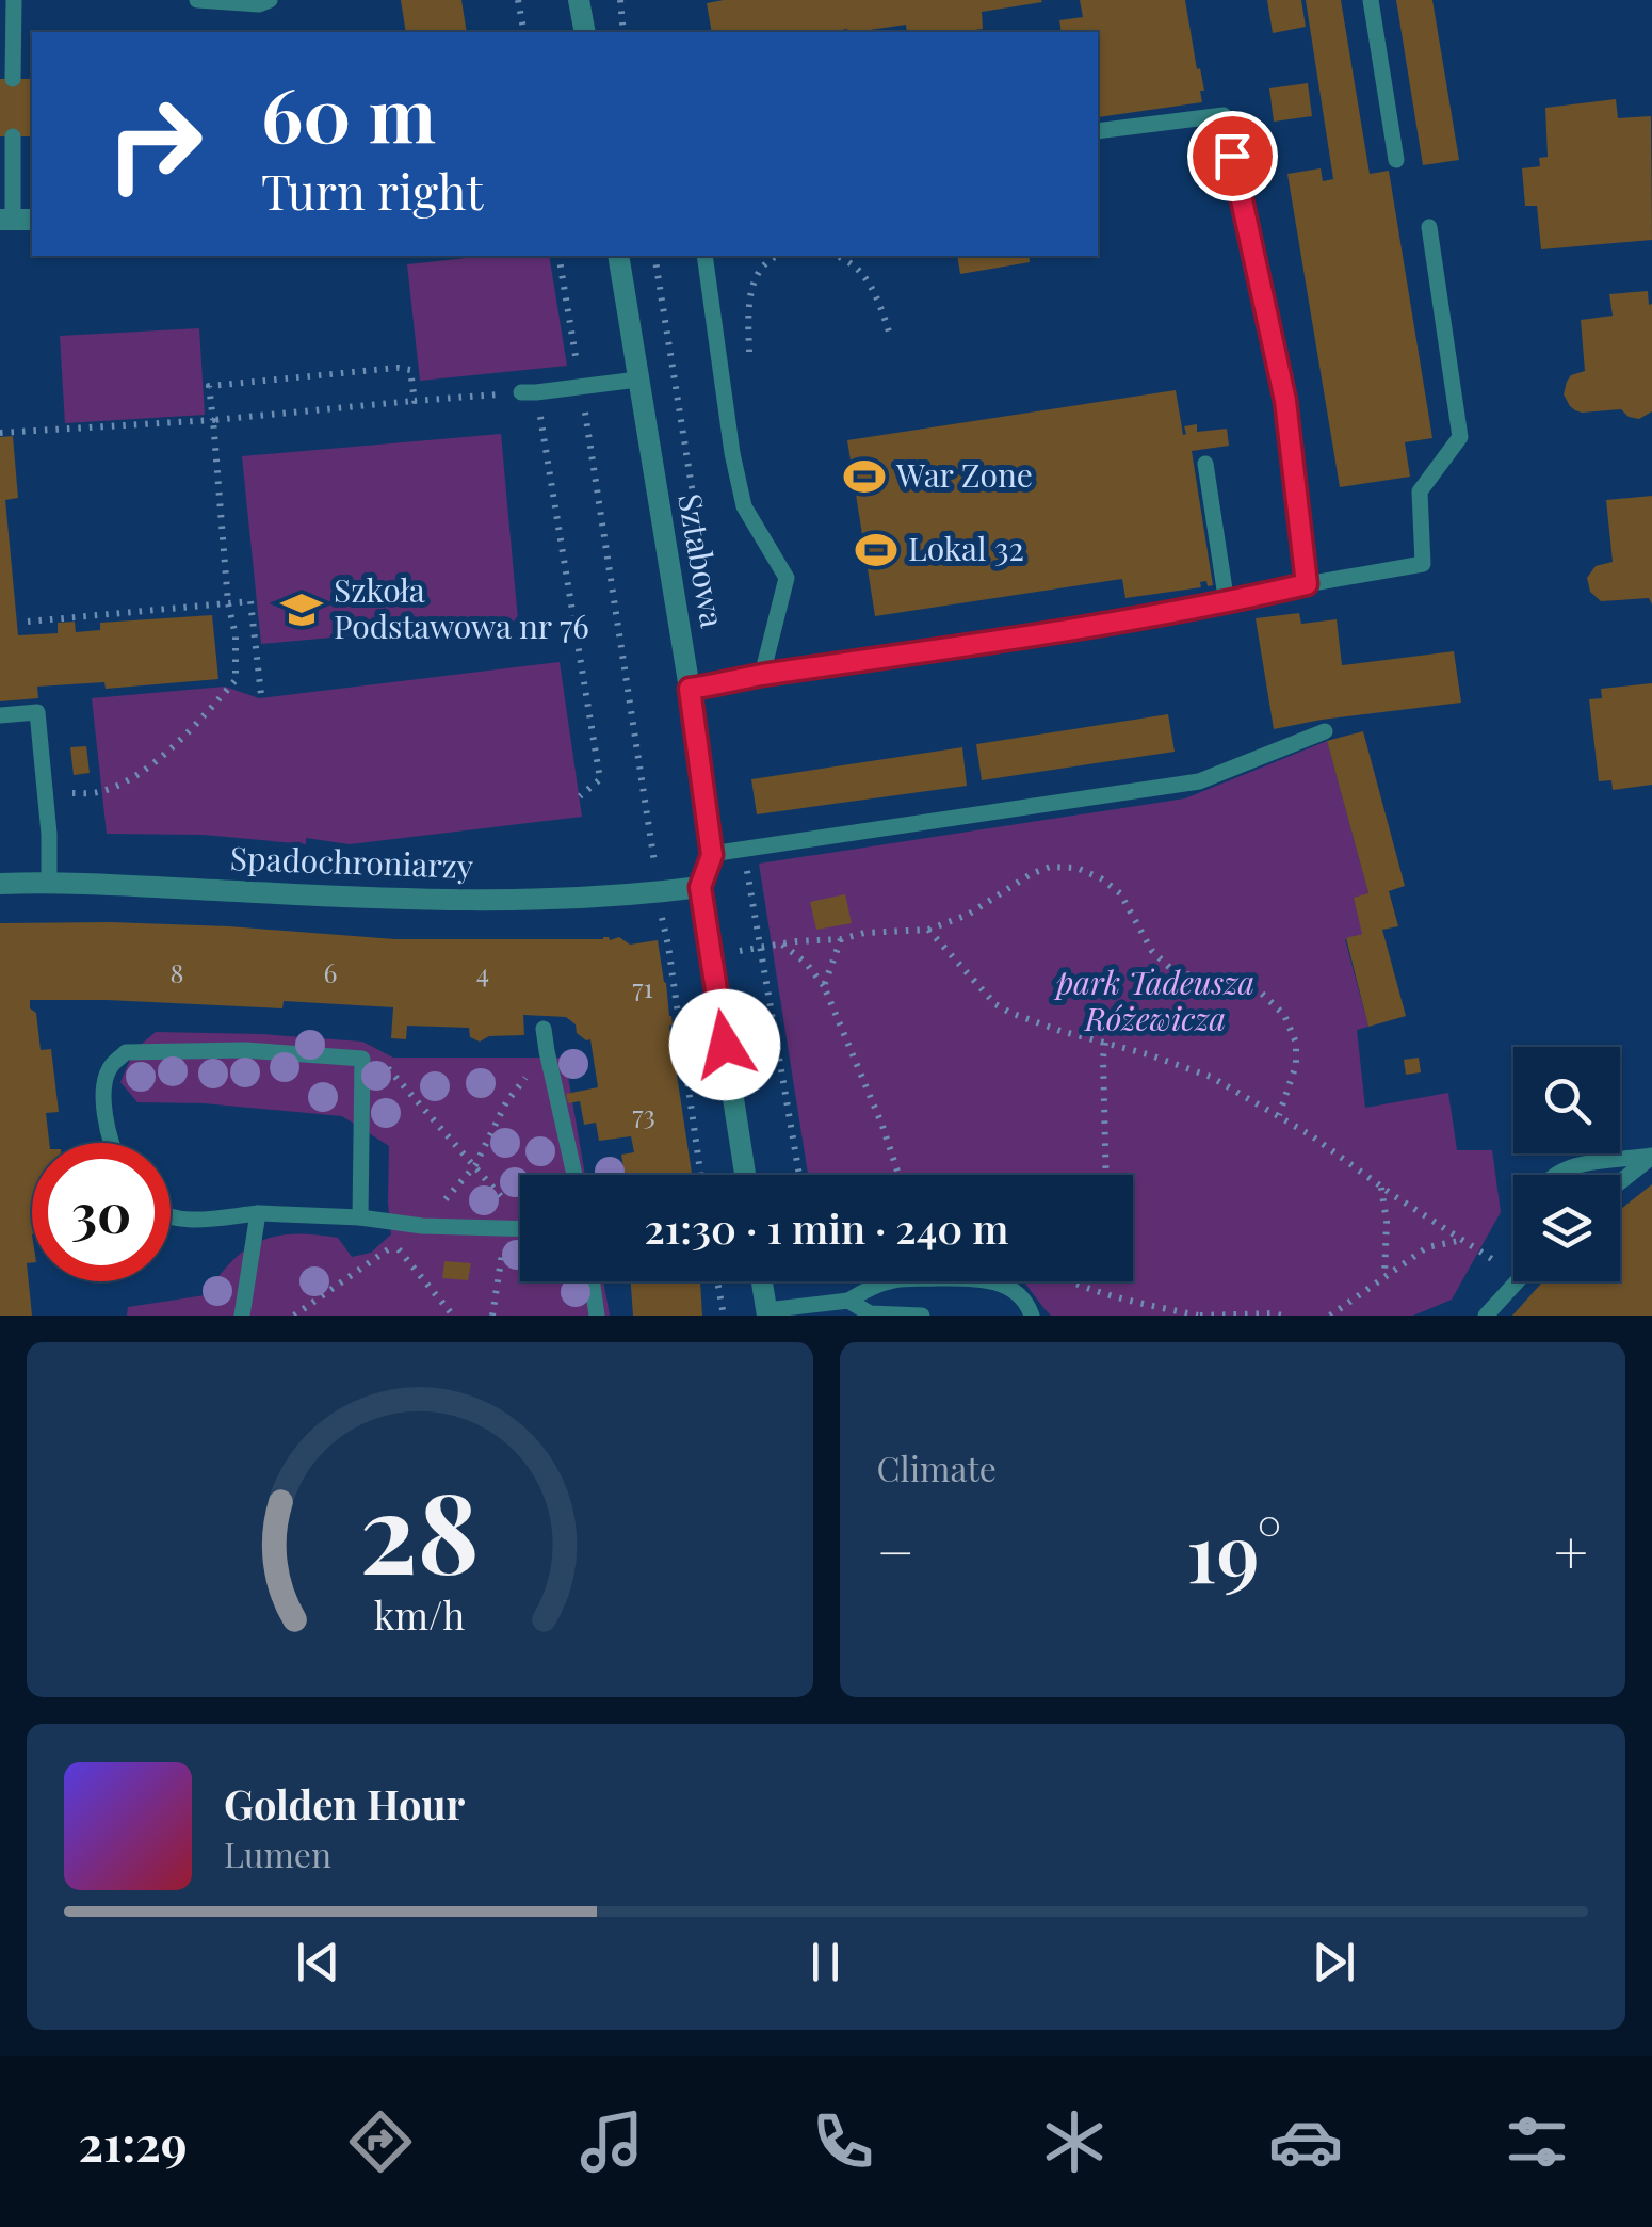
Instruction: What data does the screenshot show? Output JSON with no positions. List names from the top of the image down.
{
  "streets": {
    "street": ["Sztabowa", "Spadochroniarzy"]
  },
  "crossings": [
    ["Sztabowa", "Spadochroniarzy"]
  ],
  "parks": ["park Tadeusza Różewicza"],
  "places": {
    "sports": ["War Zone", "Lokal 32"],
    "school or university": ["Szkoła Podstawowa nr 76"]
  },
  "house_numbers": [
    "8",
    "6",
    "4",
    "71",
    "73"
  ],
  "page": {
    "turn": ["60 m", "Turn right"],
    "limit": "30",
    "trip": "21:30 · 1 min · 240 m",
    "tile": "Climate",
    "heat": ["−", "19°", "+"],
    "song": ["Golden Hour", "Lumen"],
    "tabs": "21:29",
    "gauge": ["28", "km/h"]
  }
}
